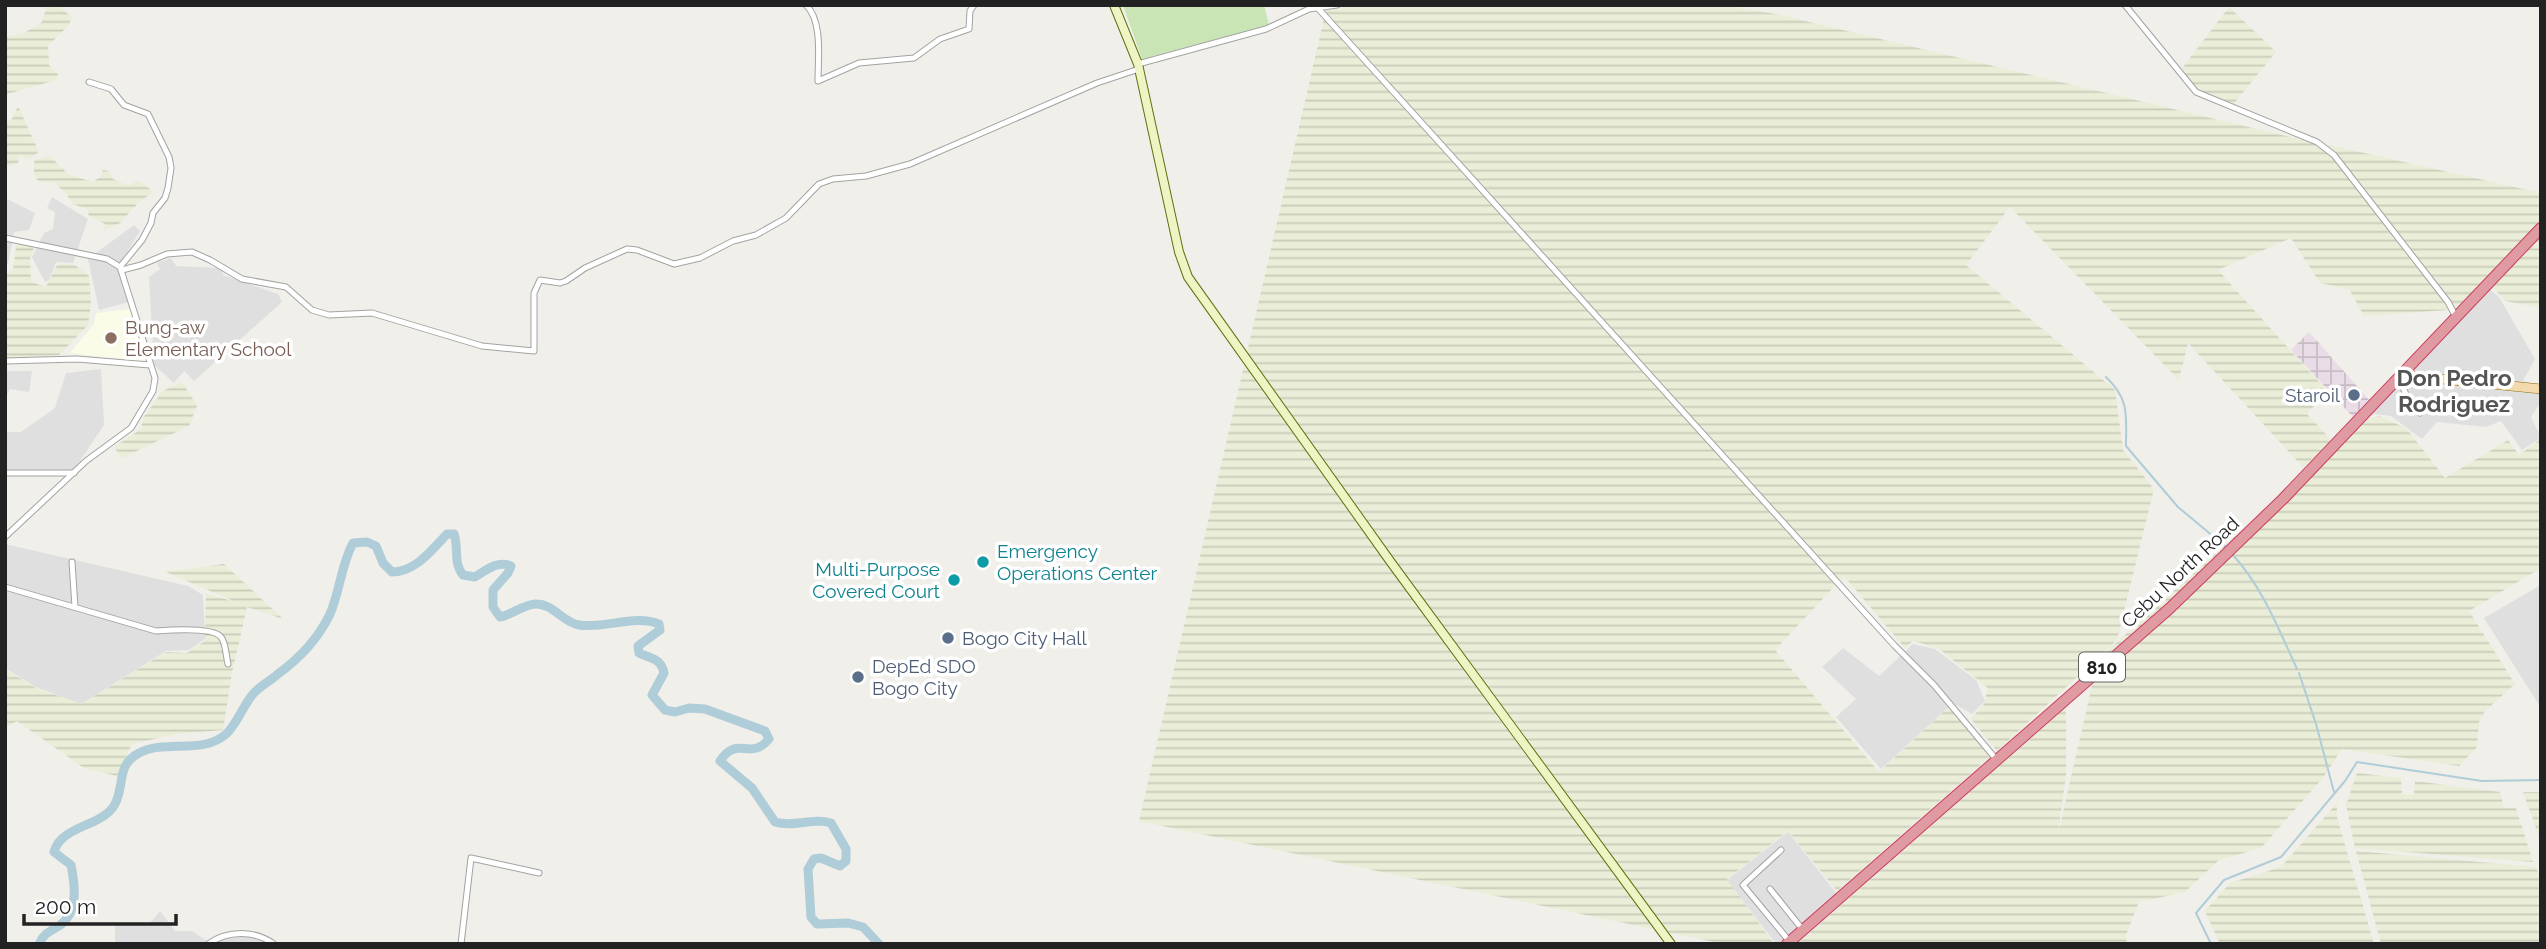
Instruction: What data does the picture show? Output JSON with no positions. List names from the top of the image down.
{
  "streets": {
    "highway": ["Cebu North Road", "810"]
  },
  "districts": ["Don Pedro Rodriguez"],
  "places": [
    "Bung-aw Elementary School",
    "Staroil",
    "Emergency Operations Center",
    "Multi-Purpose Covered Court",
    "Bogo City Hall",
    "DepEd SDO Bogo City"
  ],
  "scale_bar": "200 m"
}
